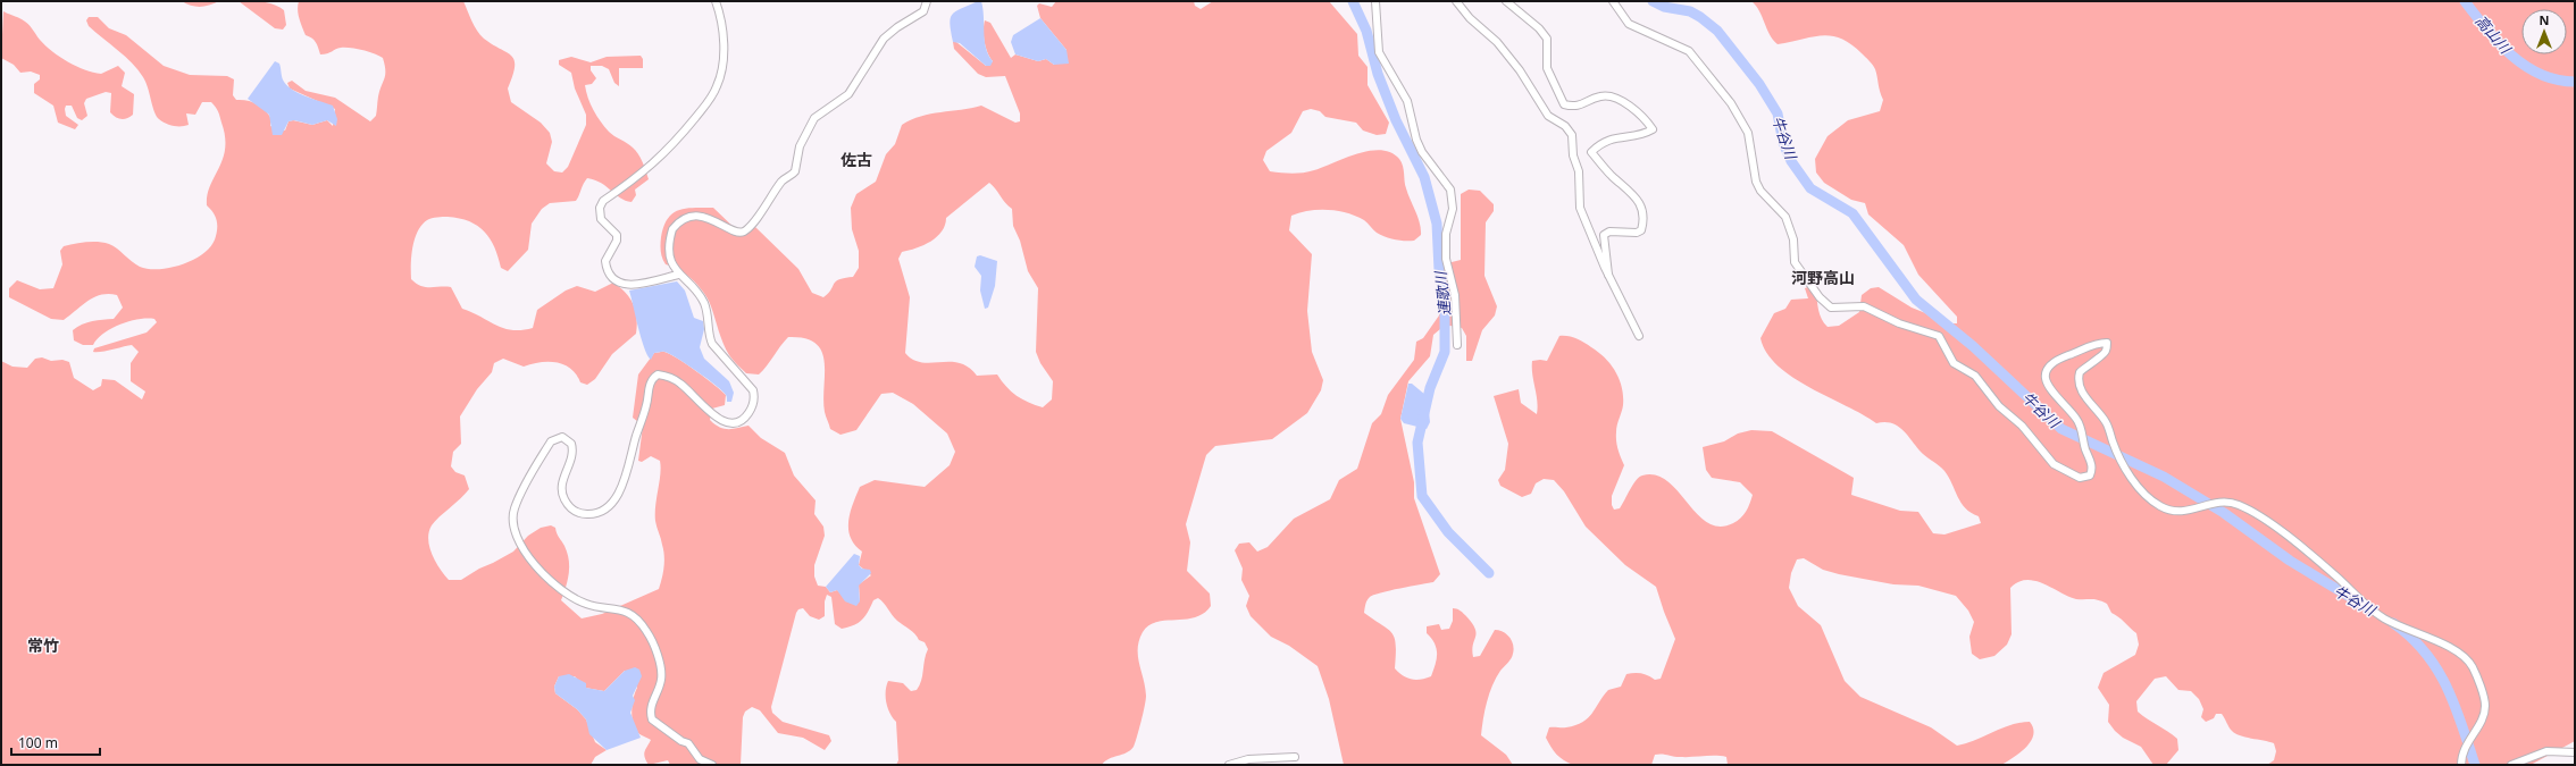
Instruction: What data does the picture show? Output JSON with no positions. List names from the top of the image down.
{
  "districts": ["佐古", "河野高山", "常竹"],
  "water": ["高山川", "牛谷川", "連歌川"],
  "scale_bar": "100 m",
  "north": "top"
}
